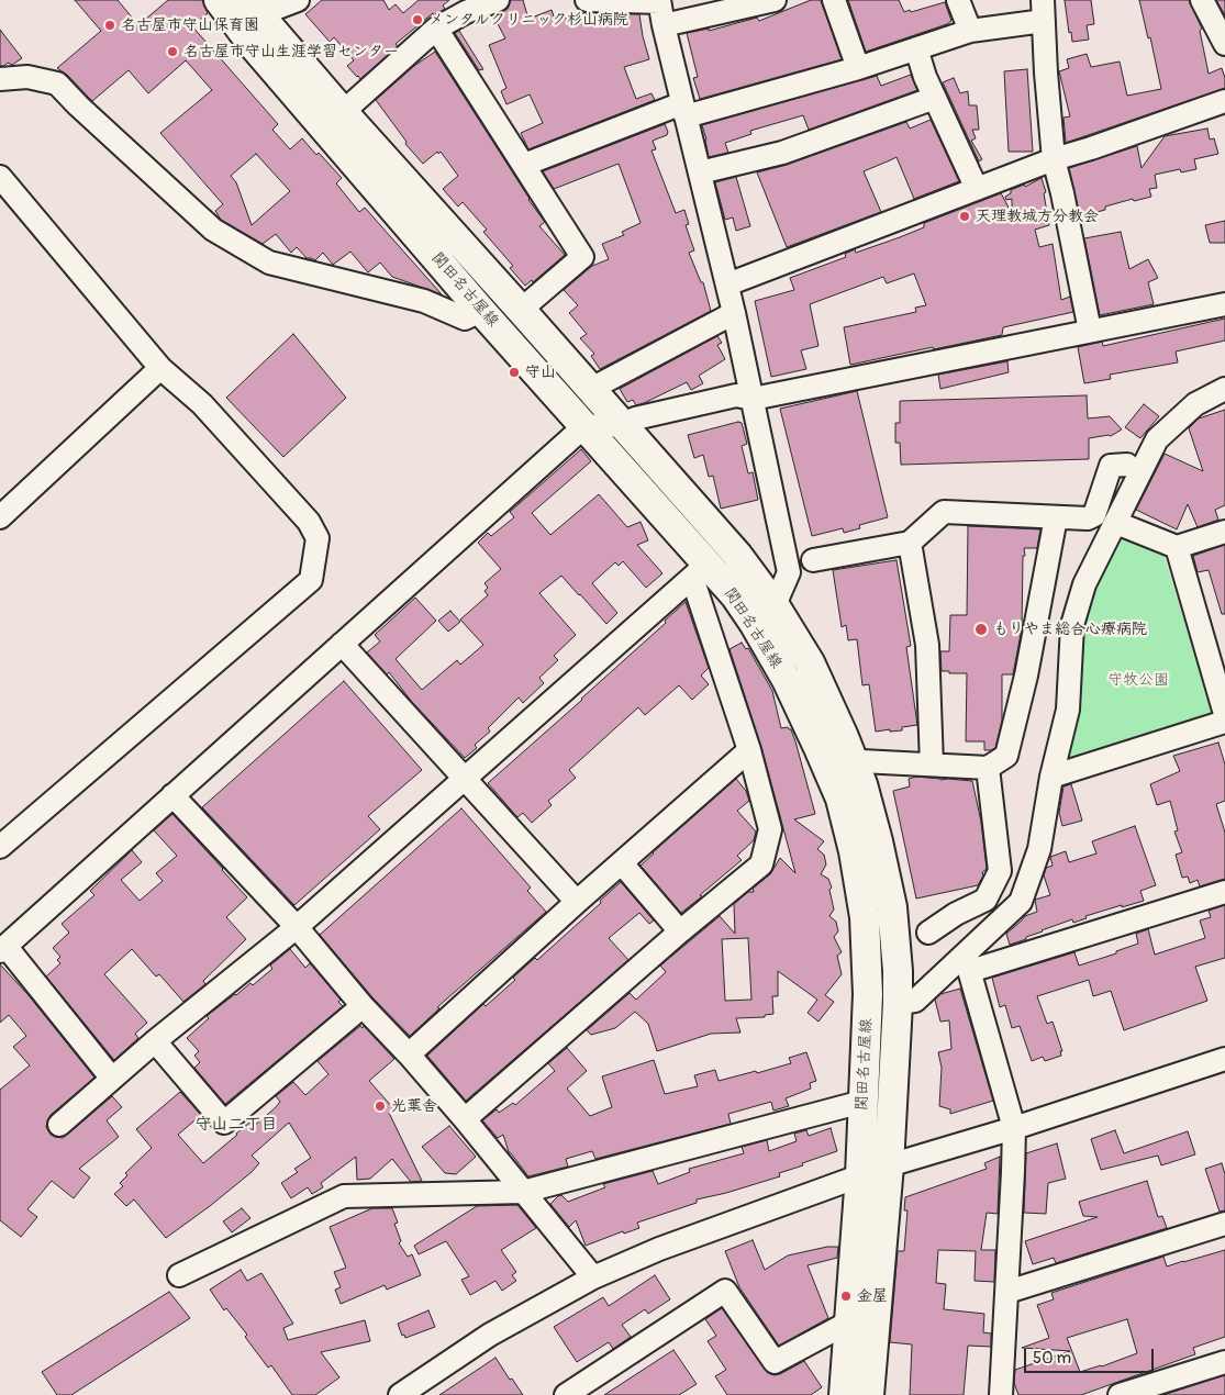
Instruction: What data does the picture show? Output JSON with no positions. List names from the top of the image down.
{
  "streets": {
    "main road": ["関田名古屋線"]
  },
  "districts": ["守山二丁目"],
  "parks": ["守牧公園"],
  "places": [
    "メンタルクリニック杉山病院",
    "名古屋市守山保育園",
    "名古屋市守山生涯学習センター",
    "天理教城方分教会",
    "守山",
    "もりやま総合心療病院",
    "光葉舎",
    "金屋"
  ],
  "scale_bar": "50 m"
}
